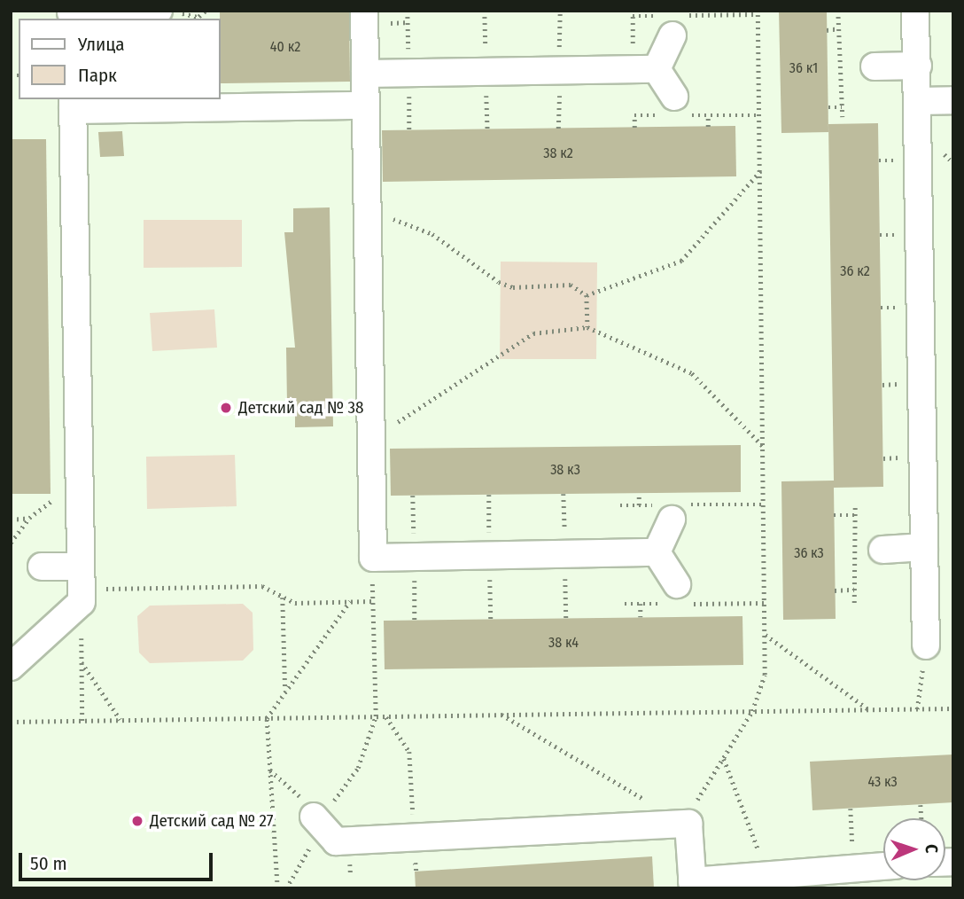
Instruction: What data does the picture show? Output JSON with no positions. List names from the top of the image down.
{
  "places": ["Детский сад № 38", "Детский сад № 27"],
  "house_numbers": [
    "40 к2",
    "36 к1",
    "38 к2",
    "36 к2",
    "38 к3",
    "36 к3",
    "38 к4",
    "43 к3"
  ],
  "legend": ["Улица", "Парк"],
  "scale_bar": "50 m",
  "north": "right"
}
